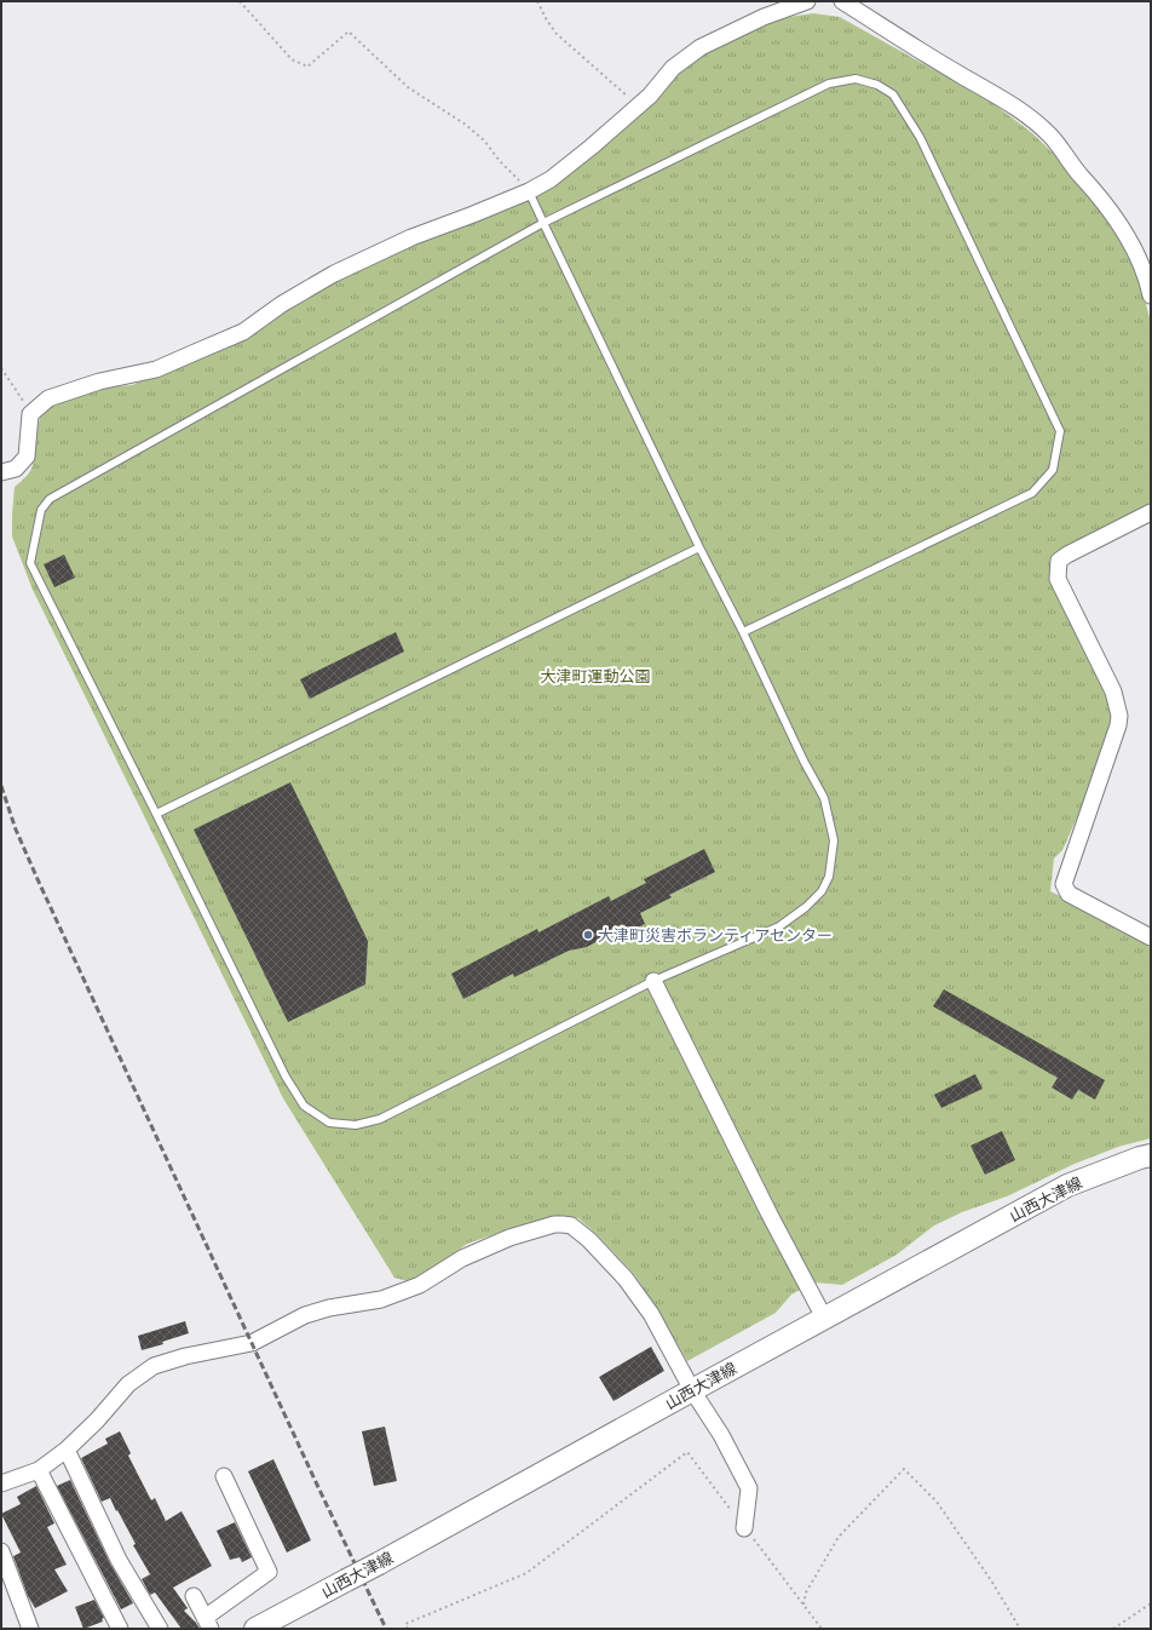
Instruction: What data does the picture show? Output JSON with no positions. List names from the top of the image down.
{
  "streets": {
    "main road": ["山西大津線"]
  },
  "parks": ["大津町運動公園"],
  "places": ["大津町災害ボランティアセンター"]
}
